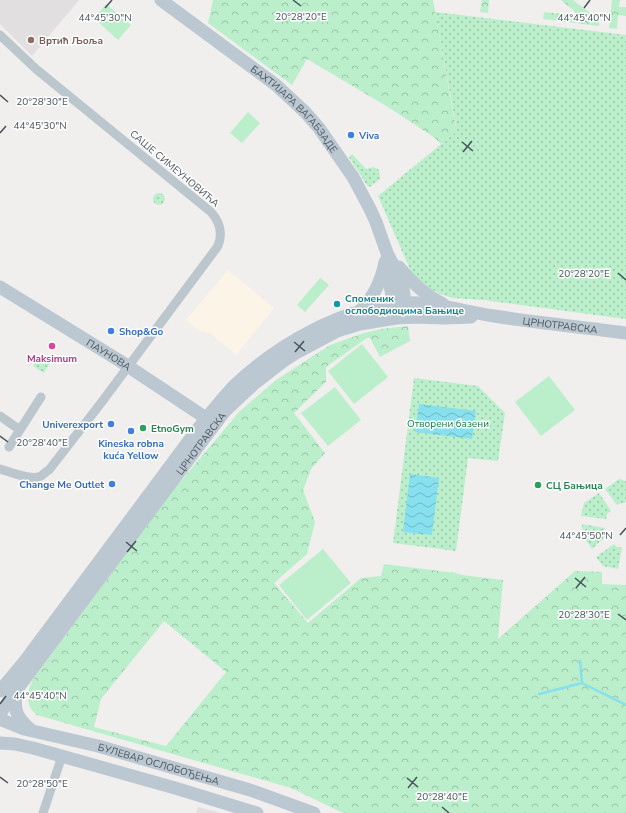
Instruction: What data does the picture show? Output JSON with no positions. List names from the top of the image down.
{
  "streets": {
    "main road": [
      "БАХТИЈАРА ВАГАБЗАДЕ",
      "ЦРНОТРАВСКА",
      "ПАУНОВА",
      "БУЛЕВАР ОСЛОБОЂЕЊА"
    ],
    "street": ["САШЕ СИМЕУНОВИЋА"]
  },
  "crossings": [
    ["БАХТИЈАРА ВАГАБЗАДЕ", "ЦРНОТРАВСКА"],
    ["САШЕ СИМЕУНОВИЋА", "ПАУНОВА"],
    ["ЦРНОТРАВСКА", "ПАУНОВА"],
    ["ЦРНОТРАВСКА", "БУЛЕВАР ОСЛОБОЂЕЊА"]
  ],
  "parks": ["Отворени базени"],
  "places": [
    "Вртић Љоља",
    "Viva",
    "Споменик ослободиоцима Бањице",
    "Shop&Go",
    "Maksimum",
    "Univerexport",
    "EtnoGym",
    "Kineska robna kuća Yellow",
    "Change Me Outlet",
    "СЦ Бањица"
  ],
  "coordinates": [
    "20°28'20\"E",
    "44°45'30\"N",
    "44°45'40\"N",
    "20°28'30\"E",
    "20°28'40\"E",
    "44°45'50\"N",
    "20°28'50\"E"
  ]
}
